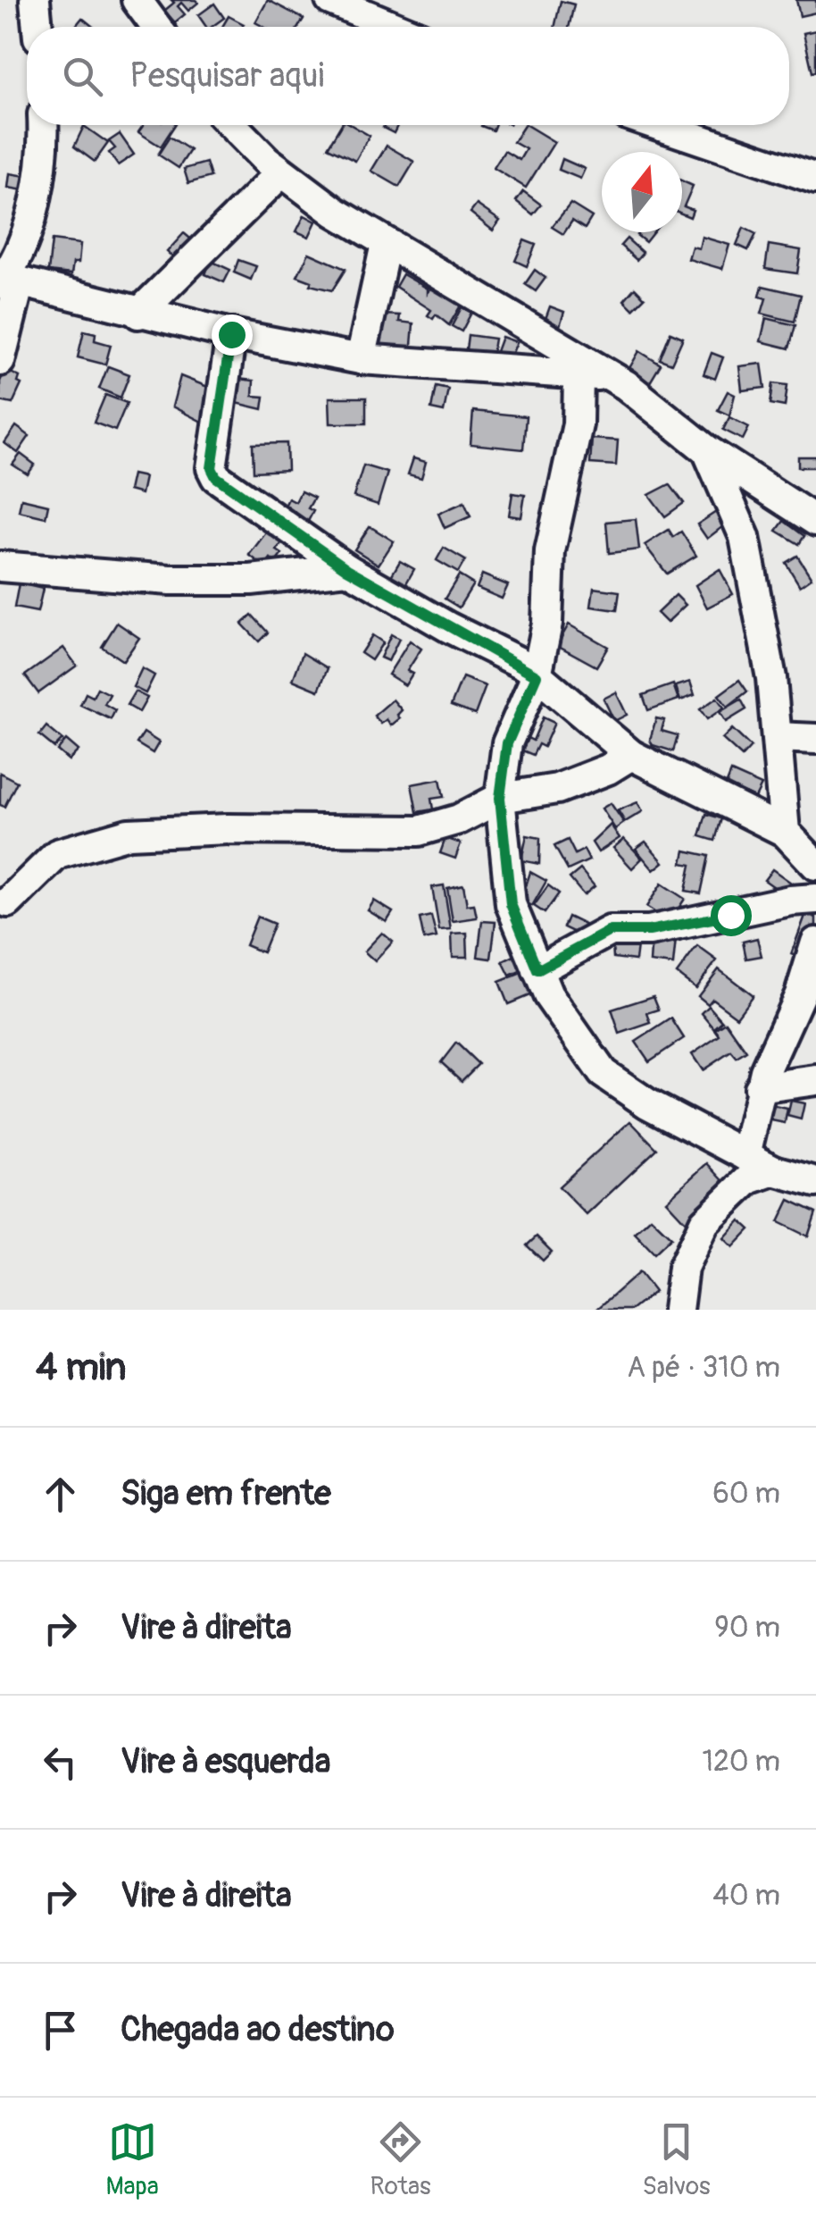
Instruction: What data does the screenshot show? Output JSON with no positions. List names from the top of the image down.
{
  "north": "top",
  "page": {
    "search": "Pesquisar aqui",
    "heading": ["4 min", "A pé · 310 m"],
    "list": [
      ["Siga em frente", "60 m"],
      ["Vire à direita", "90 m"],
      ["Vire à esquerda", "120 m"],
      ["Vire à direita", "40 m"],
      "Chegada ao destino"
    ],
    "nav": ["Mapa", "Rotas", "Salvos"]
  }
}
